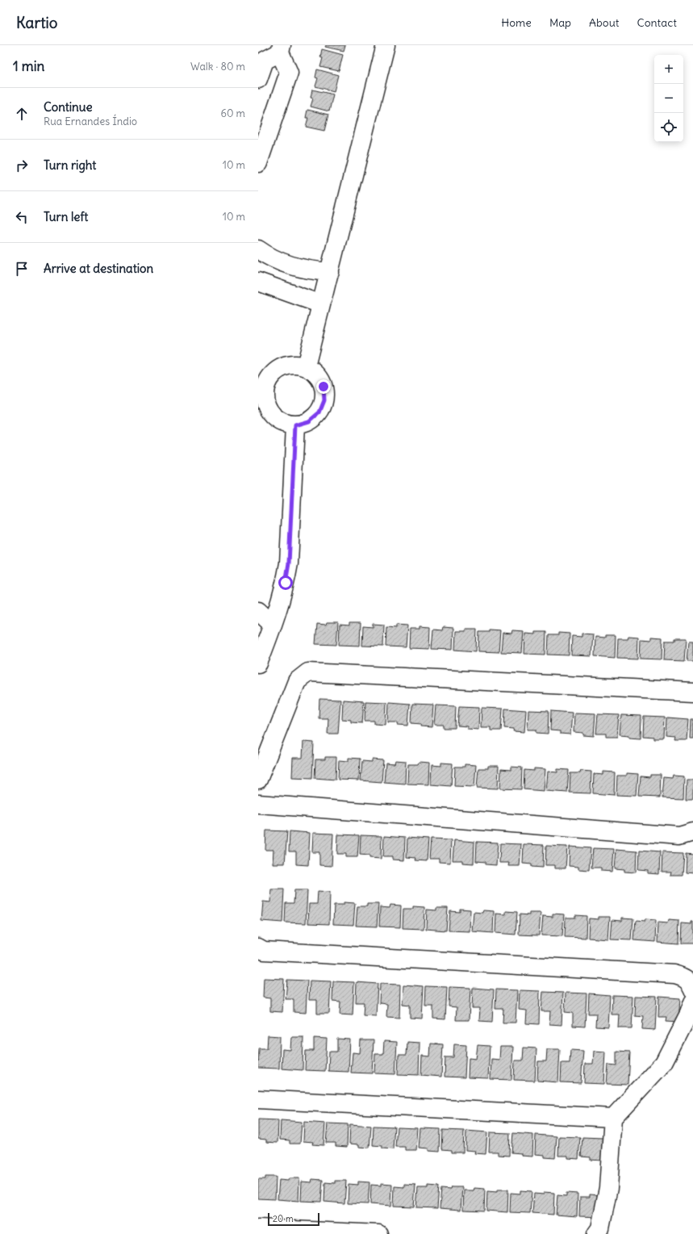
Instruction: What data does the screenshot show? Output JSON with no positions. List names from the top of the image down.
{
  "scale_bar": "20 m",
  "page": {
    "header": "Kartio",
    "nav": [
      "Home",
      "Map",
      "About",
      "Contact"
    ],
    "heading": ["1 min", "Walk · 80 m"],
    "map_buttons": ["+", "−"],
    "list": [
      ["Continue", "Rua Ernandes Índio", "60 m"],
      ["Turn right", "10 m"],
      ["Turn left", "10 m"],
      "Arrive at destination"
    ],
    "scale": "20 m"
  }
}
